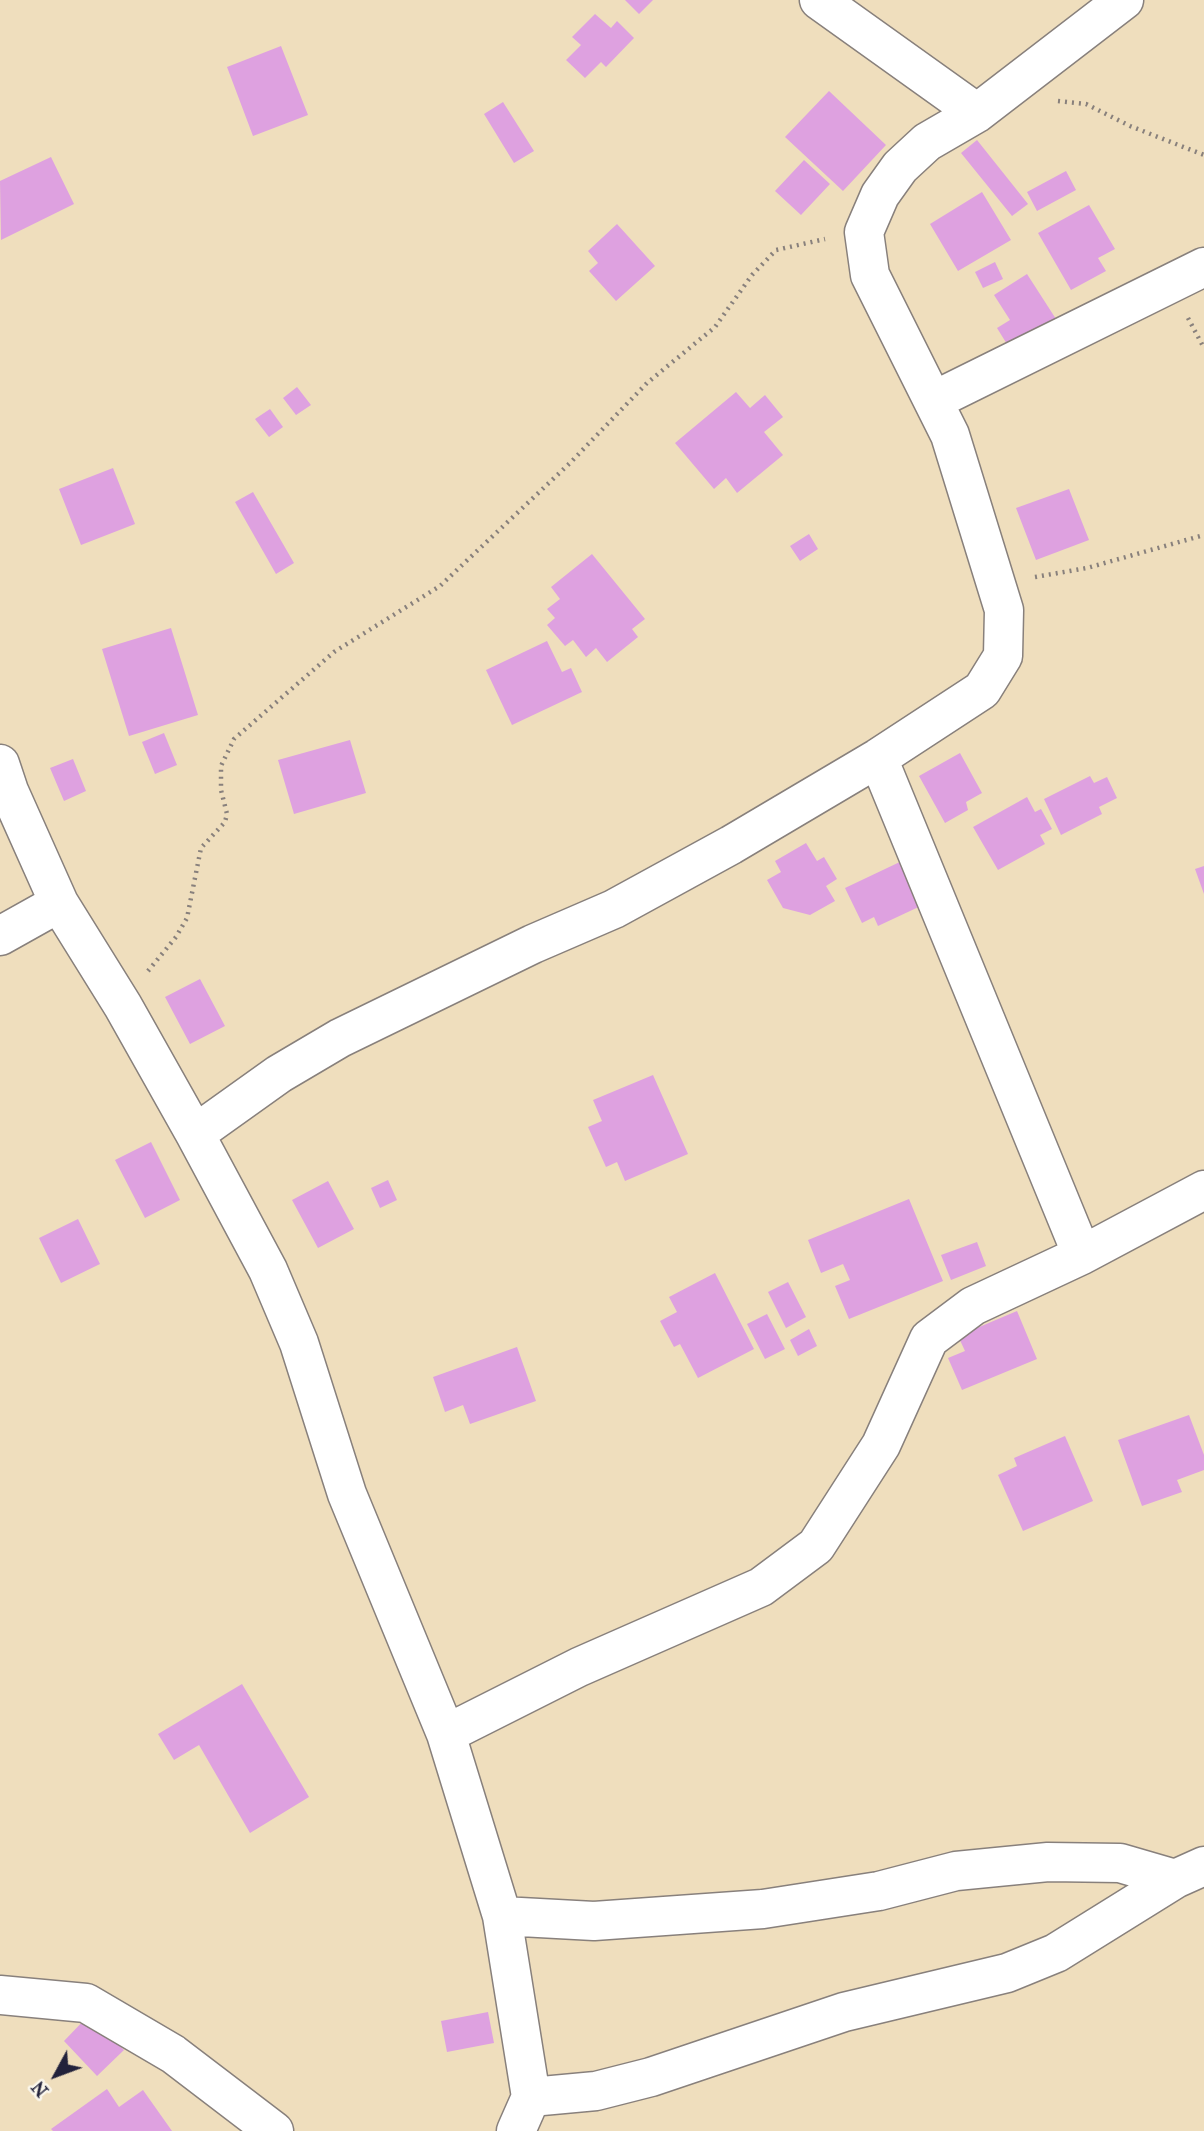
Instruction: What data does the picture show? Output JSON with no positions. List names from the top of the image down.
{
  "north": "bottom left"
}
